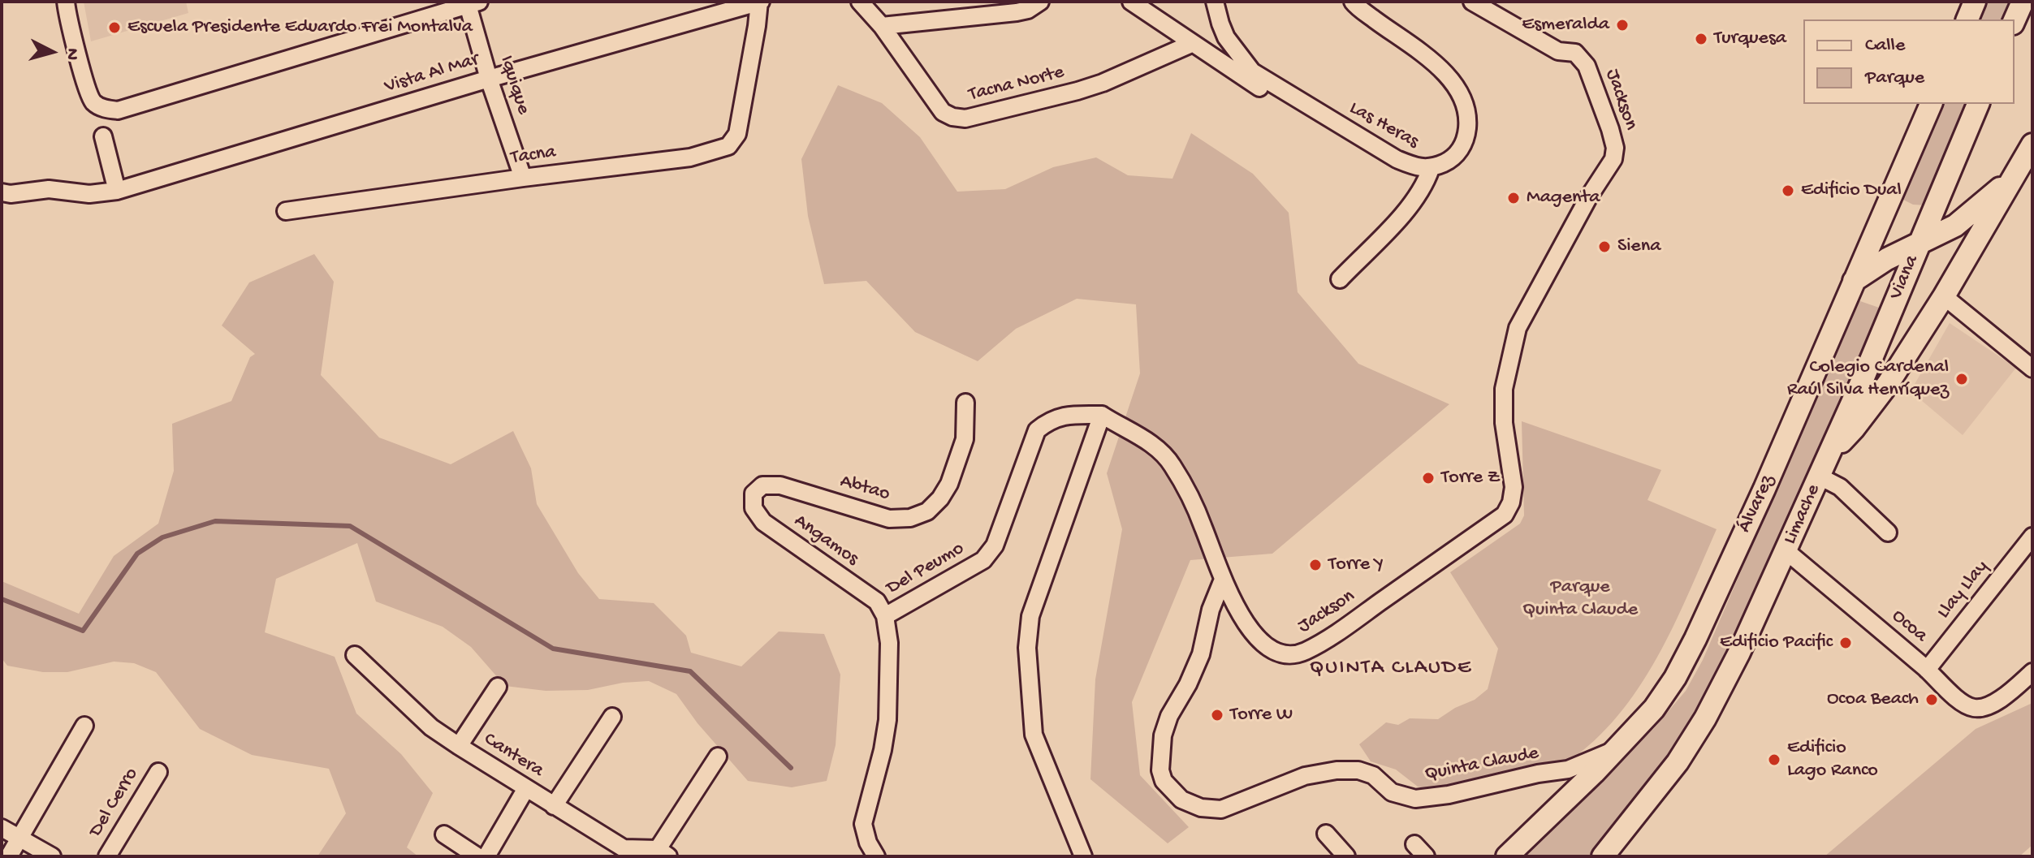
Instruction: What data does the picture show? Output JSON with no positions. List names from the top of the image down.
{
  "streets": {
    "main road": ["Viana", "Álvarez", "Limache"],
    "street": [
      "Vista Al Mar",
      "Tacna Norte",
      "Iquique",
      "Jackson",
      "Las Heras",
      "Tacna",
      "Abtao",
      "Angamos",
      "Del Peumo",
      "Llay Llay",
      "Ocoa",
      "Cantera",
      "Quinta Claude",
      "Del Cerro"
    ]
  },
  "crossings": [
    ["Vista Al Mar", "Iquique"],
    ["Vista Al Mar", "Tacna"],
    ["Iquique", "Tacna"],
    ["Jackson", "Del Peumo"],
    ["Jackson", "Quinta Claude"],
    ["Viana", "Limache"],
    ["Abtao", "Angamos"],
    ["Álvarez", "Limache"],
    ["Álvarez", "Quinta Claude"],
    ["Limache", "Ocoa"],
    ["Angamos", "Del Peumo"],
    ["Llay Llay", "Ocoa"]
  ],
  "districts": ["QUINTA CLAUDE"],
  "parks": ["Parque Quinta Claude"],
  "places": [
    "Esmeralda",
    "Escuela Presidente Eduardo Frei Montalva",
    "Turquesa",
    "Edificio Dual",
    "Magenta",
    "Siena",
    "Colegio Cardenal Raúl Silva Henríquez",
    "Torre Z",
    "Torre Y",
    "Edificio Pacific",
    "Ocoa Beach",
    "Torre W",
    "Edificio Lago Ranco"
  ],
  "legend": ["Calle", "Parque"],
  "north": "right"
}
